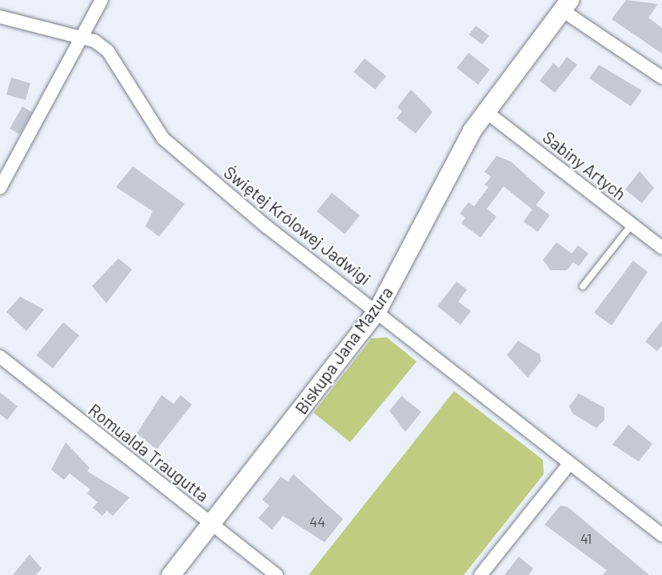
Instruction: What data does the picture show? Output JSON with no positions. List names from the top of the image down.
{
  "streets": {
    "street": [
      "Sabiny Artych",
      "Świętej Królowej Jadwigi",
      "Biskupa Jana Mazura",
      "Romualda Traugutta"
    ]
  },
  "crossings": [
    ["Sabiny Artych", "Biskupa Jana Mazura"],
    ["Świętej Królowej Jadwigi", "Biskupa Jana Mazura"],
    ["Biskupa Jana Mazura", "Romualda Traugutta"]
  ],
  "house_numbers": ["44", "41"]
}
